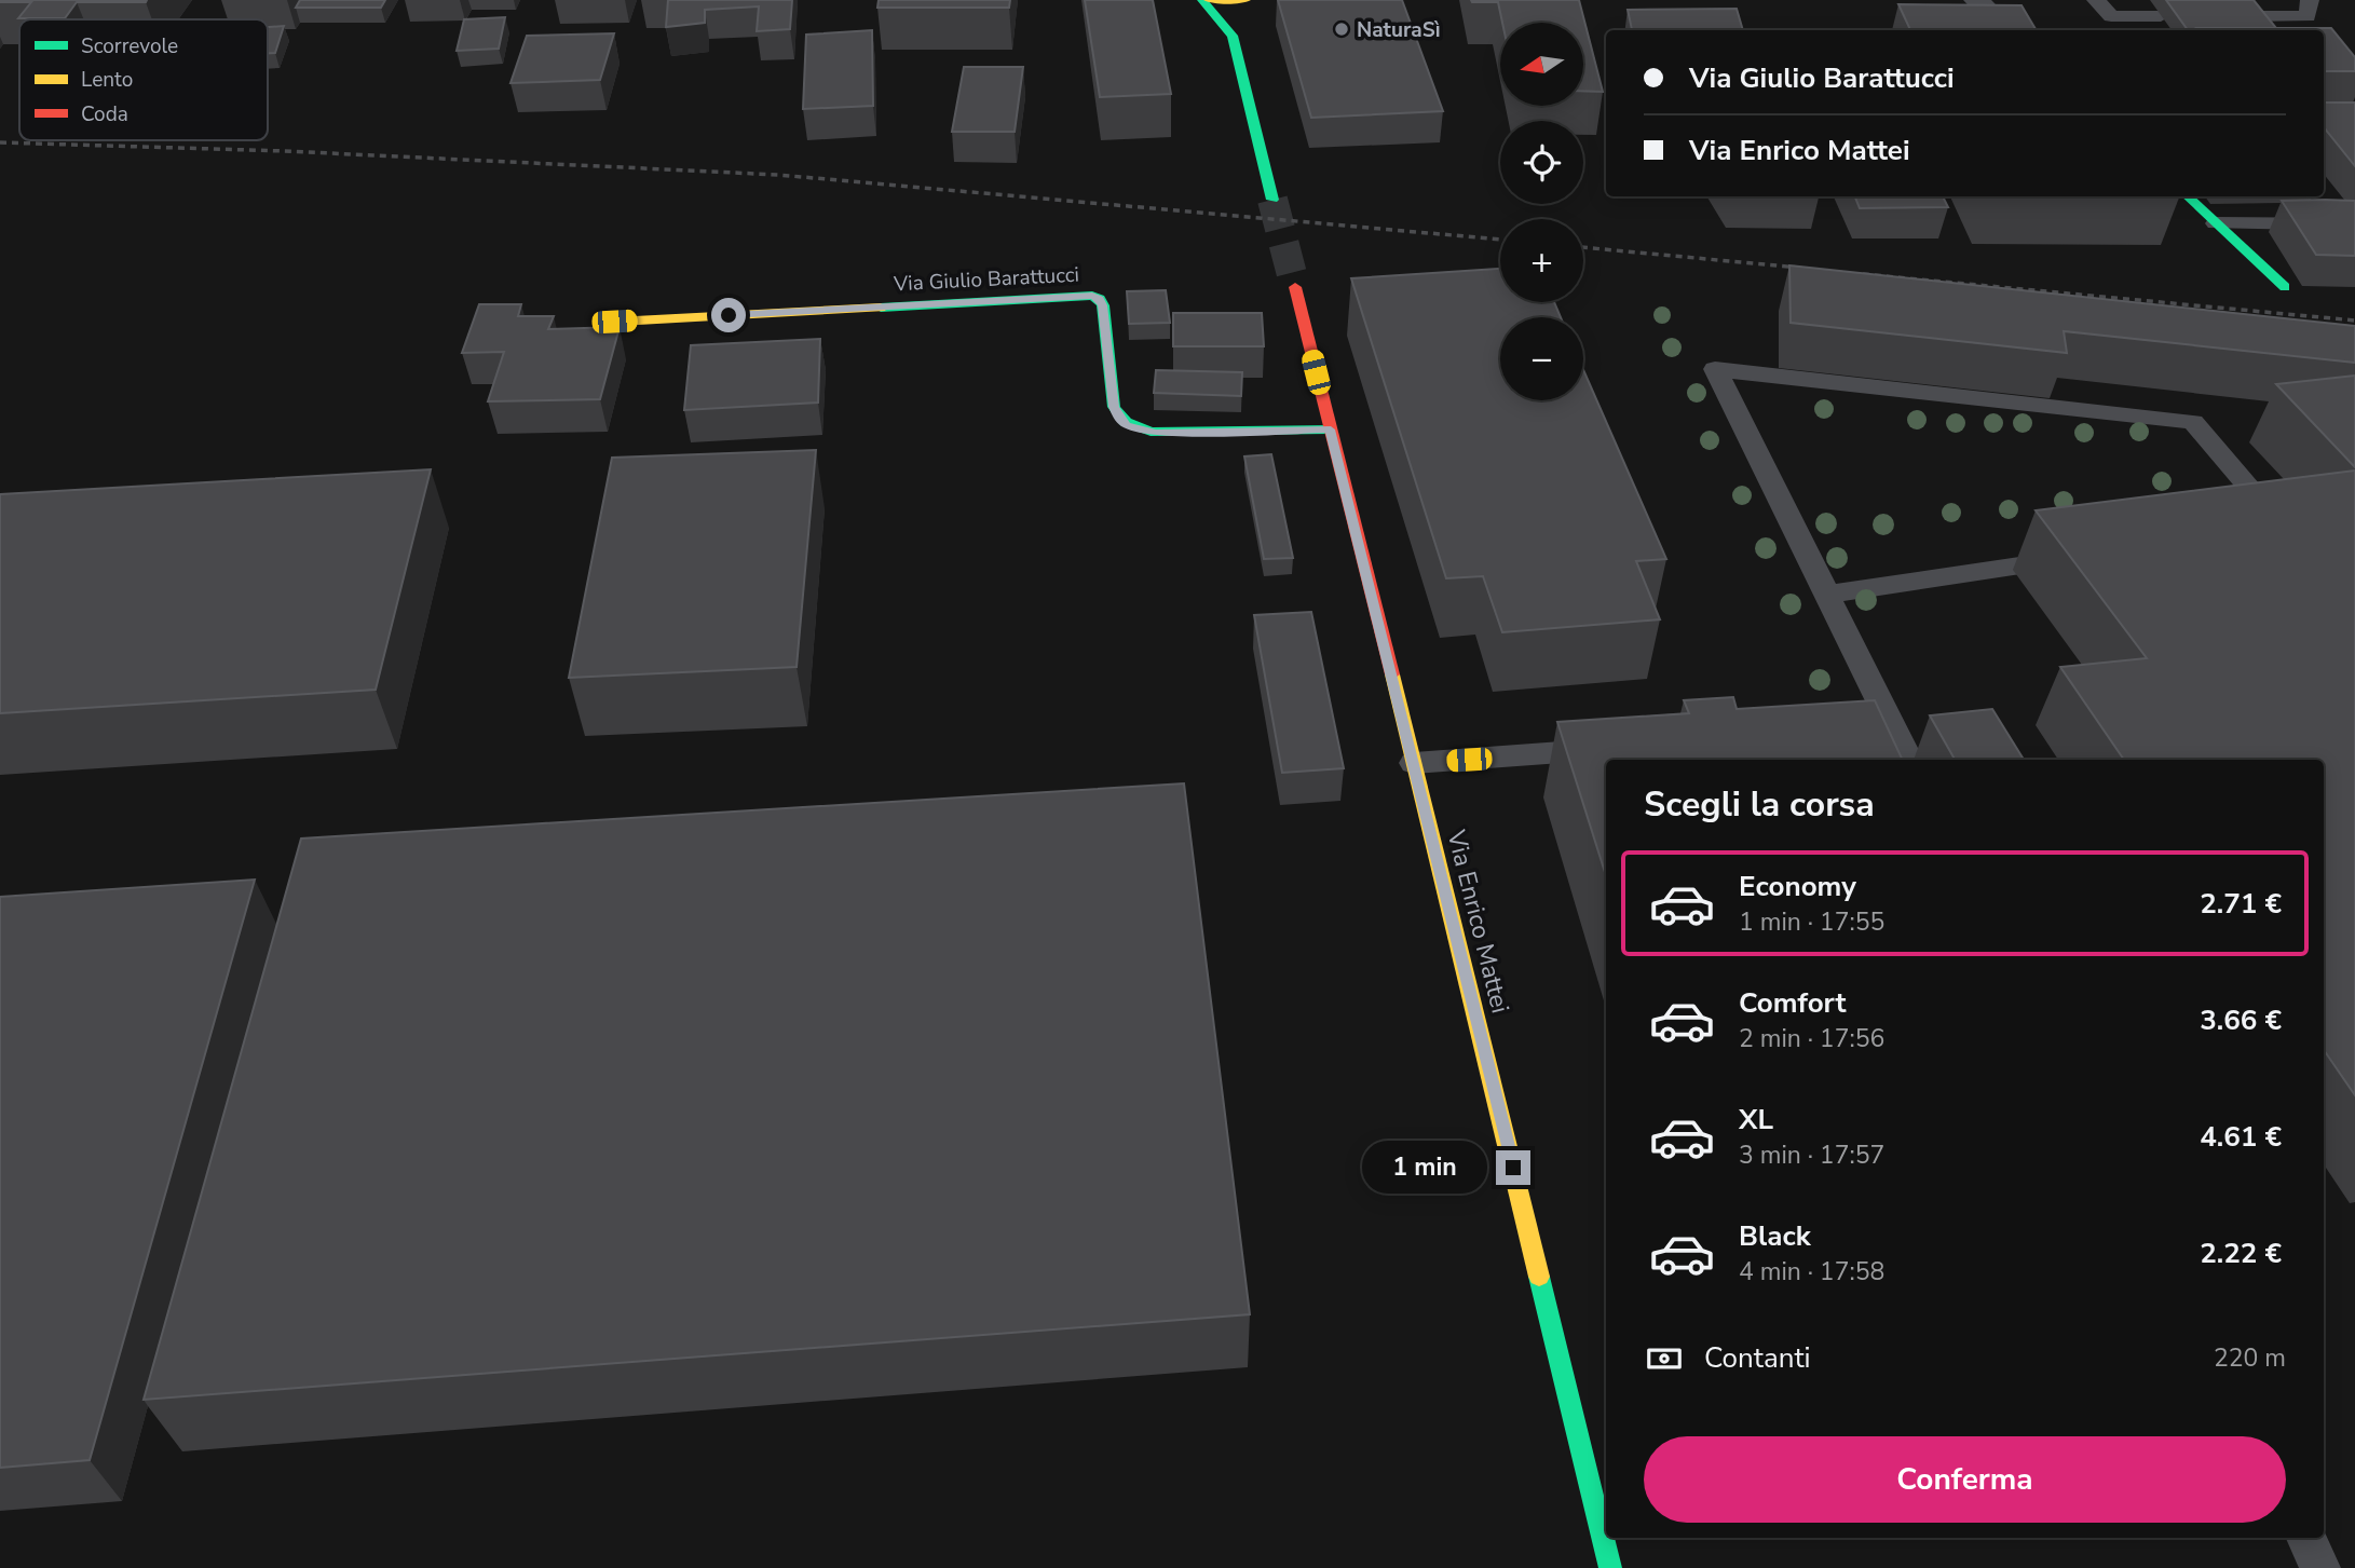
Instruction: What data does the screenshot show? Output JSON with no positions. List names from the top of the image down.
{
  "streets": {
    "street": ["Via Giulio Barattucci", "Via Enrico Mattei"]
  },
  "crossings": [
    ["Via Giulio Barattucci", "Via Enrico Mattei"]
  ],
  "places": ["NaturaSì"],
  "legend": ["Scorrevole", "Lento", "Coda"],
  "north": "left",
  "page": {
    "map_buttons": ["+", "−"],
    "banner": ["Via Giulio Barattucci", "Via Enrico Mattei"],
    "heading": "Scegli la corsa",
    "list": [
      {
        "name": "Economy",
        "note": "1 min · 17:55",
        "value": "2.71 €"
      },
      {
        "name": "Comfort",
        "note": "2 min · 17:56",
        "value": "3.66 €"
      },
      {
        "name": "XL",
        "note": "3 min · 17:57",
        "value": "4.61 €"
      },
      {
        "name": "Black",
        "note": "4 min · 17:58",
        "value": "2.22 €"
      }
    ],
    "bubble": "1 min",
    "pay": ["Contanti", "220 m"],
    "buttons": "Conferma"
  }
}
